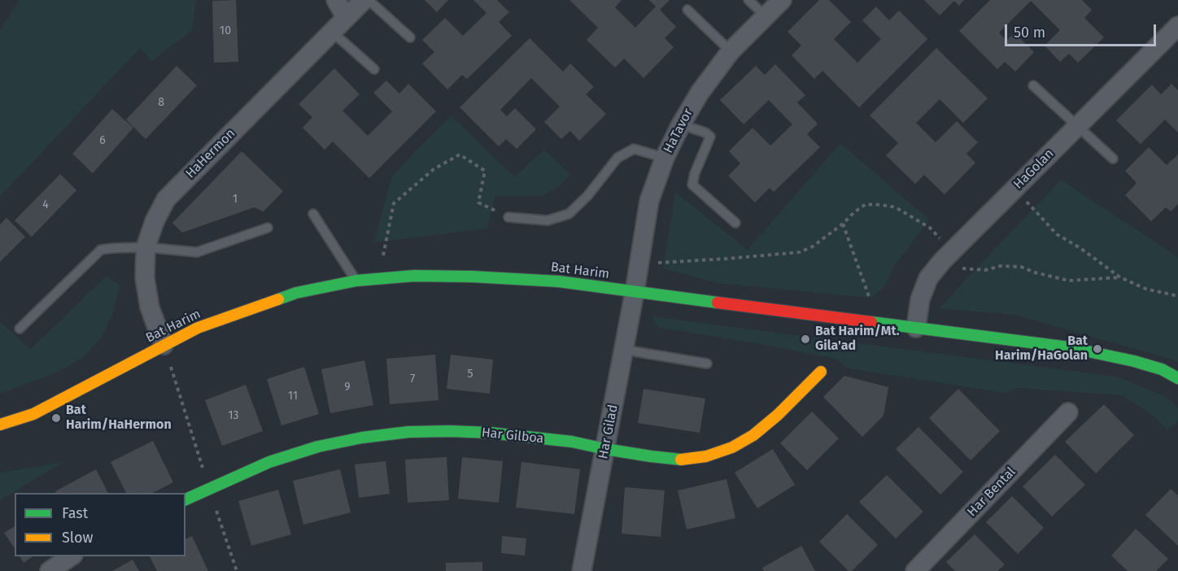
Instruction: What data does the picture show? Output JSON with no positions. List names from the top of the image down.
{
  "streets": {
    "street": [
      "HaTavor",
      "HaHermon",
      "HaGolan",
      "Bat Harim",
      "Har Gilad",
      "Har Gilboa",
      "Har Bental"
    ]
  },
  "crossings": [
    ["HaTavor", "Bat Harim"],
    ["HaTavor", "Har Gilad"],
    ["HaHermon", "Bat Harim"],
    ["HaGolan", "Bat Harim"],
    ["Bat Harim", "Har Gilad"],
    ["Har Gilad", "Har Gilboa"]
  ],
  "places": ["Bat Harim/Mt. Gila'ad", "Bat Harim/HaGolan", "Bat Harim/HaHermon"],
  "house_numbers": [
    "10",
    "8",
    "6",
    "1",
    "4",
    "5",
    "7",
    "9",
    "11",
    "13"
  ],
  "legend": ["Fast", "Slow"],
  "scale_bar": "50 m"
}
